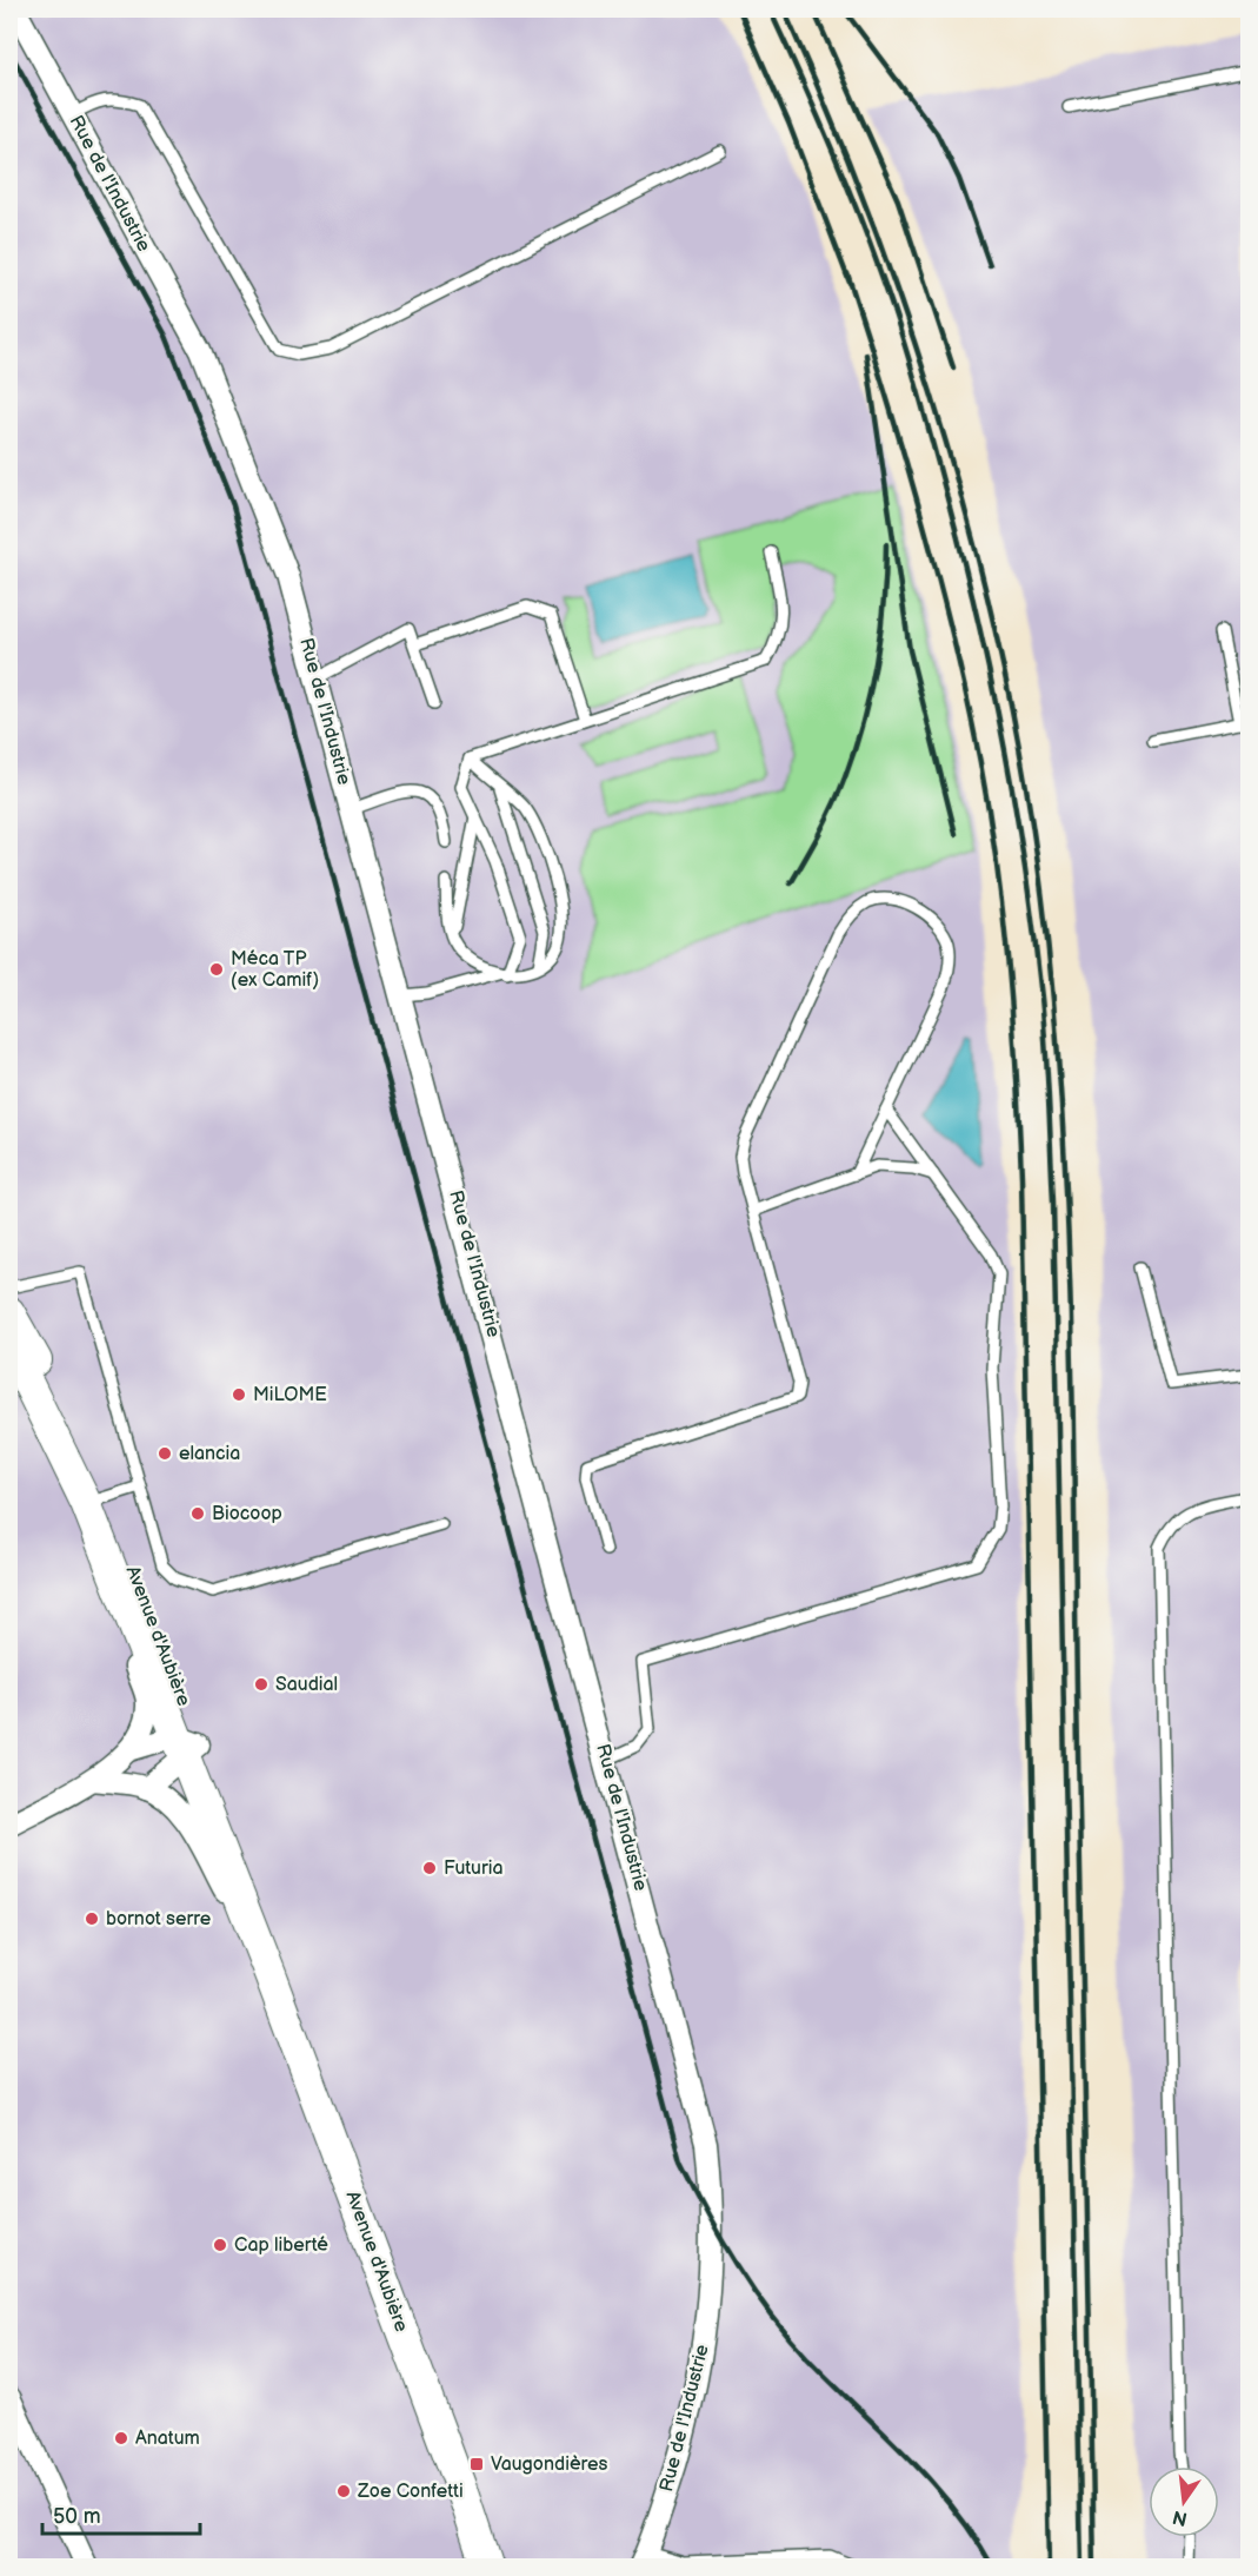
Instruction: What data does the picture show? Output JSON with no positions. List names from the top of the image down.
{
  "streets": {
    "main road": ["Avenue d'Aubière"],
    "street": ["Rue de l'Industrie"]
  },
  "places": {
    "other": [
      "Méca TP (ex Camif)",
      "MiLOME",
      "elancia",
      "Biocoop",
      "Saudial",
      "Futuria",
      "bornot serre",
      "Cap liberté",
      "Anatum",
      "Zoe Confetti"
    ],
    "transit": ["Vaugondières"]
  },
  "scale_bar": "50 m",
  "north": "bottom"
}
